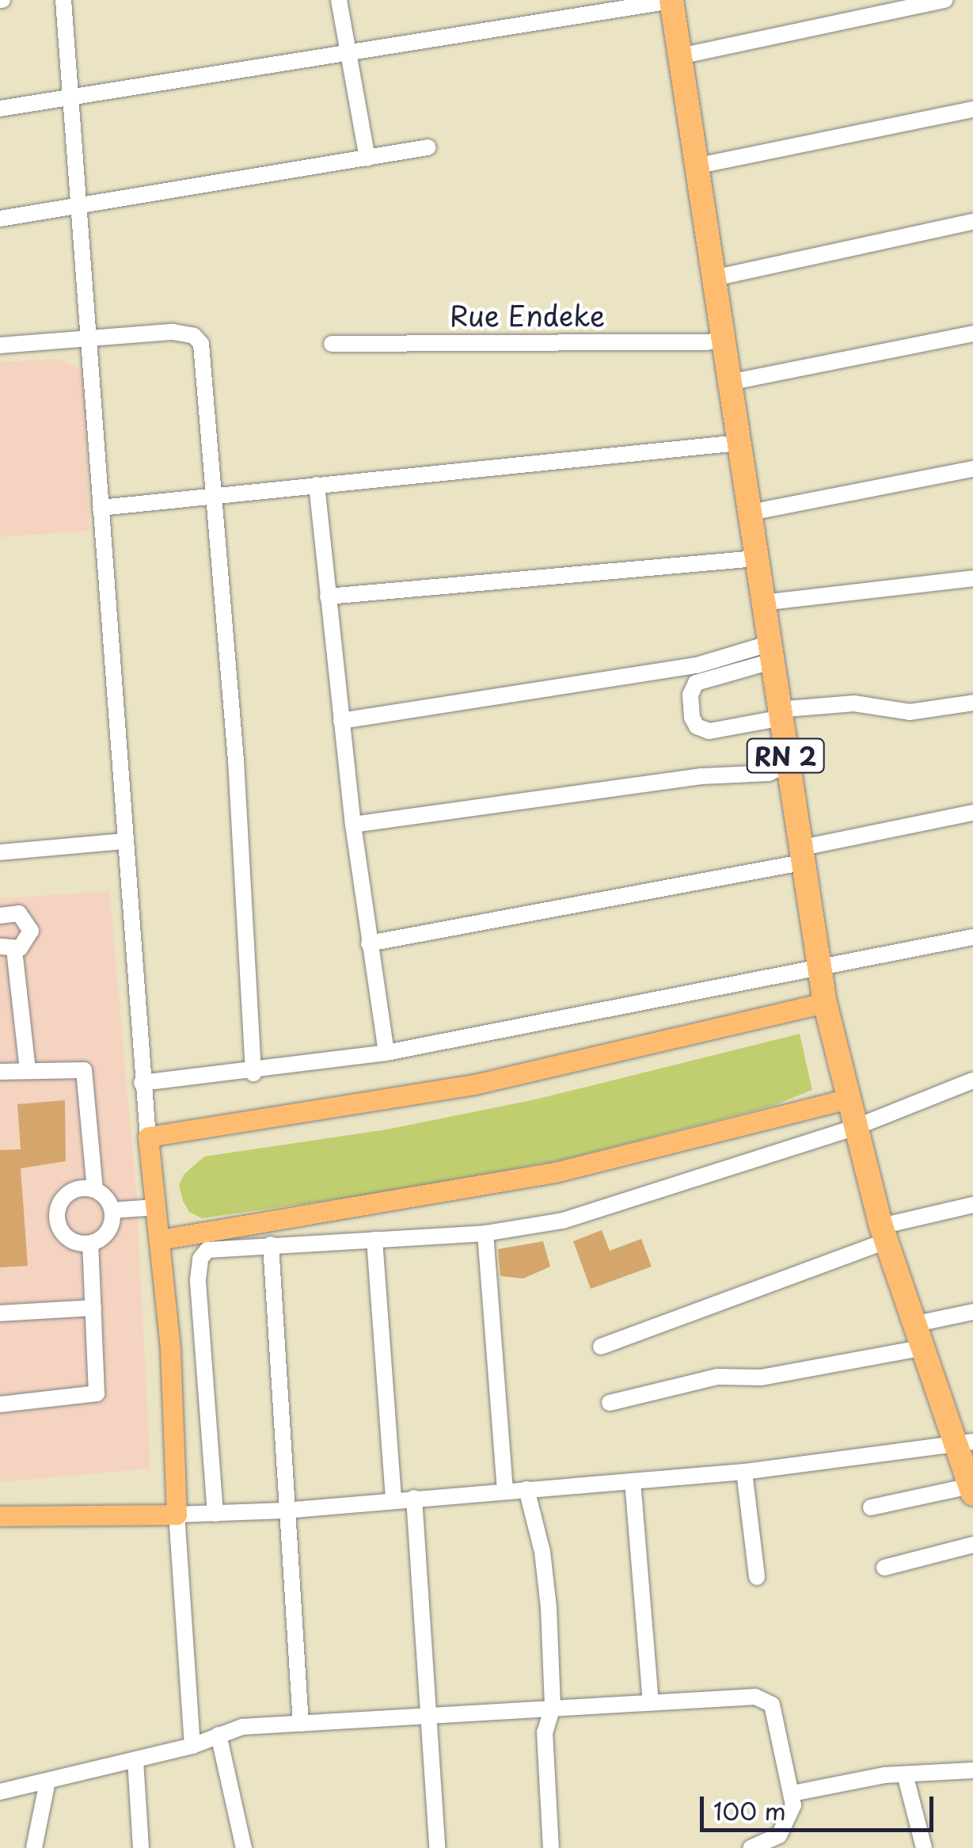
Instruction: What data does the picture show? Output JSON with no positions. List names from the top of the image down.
{
  "streets": {
    "highway": ["RN 2"],
    "street": ["Rue Endeke"]
  },
  "crossings": [
    ["Rue Endeke", "RN 2"]
  ],
  "scale_bar": "100 m"
}
